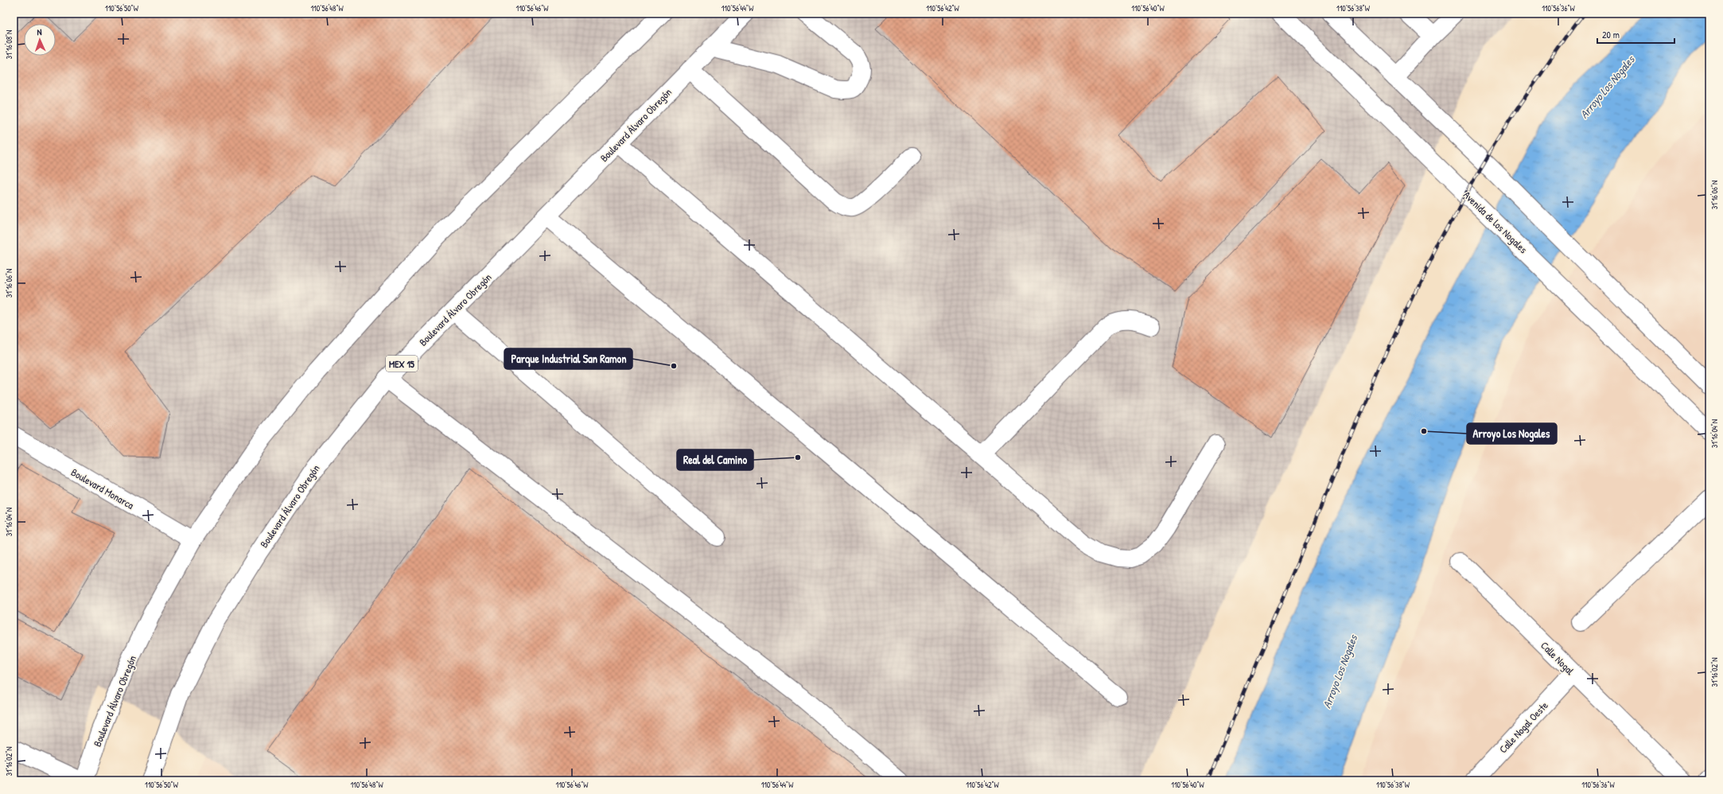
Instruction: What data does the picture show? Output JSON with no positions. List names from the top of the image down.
{
  "streets": {
    "main road": [
      "Boulevard Álvaro Obregón",
      "Avenida de los Nogales",
      "MEX 15",
      "Boulevard Monarca",
      "Calle Nogal",
      "Calle Nogal Oeste"
    ]
  },
  "crossings": [
    ["Boulevard Álvaro Obregón", "Boulevard Monarca"],
    ["Calle Nogal", "Calle Nogal Oeste"]
  ],
  "water": ["Arroyo Los Nogales"],
  "places": ["Parque Industrial San Ramon", "Arroyo Los Nogales", "Real del Camino"],
  "scale_bar": "20 m",
  "north": "top",
  "coordinates": [
    "110°56'50\"W",
    "110°56'48\"W",
    "110°56'46\"W",
    "110°56'44\"W",
    "110°56'42\"W",
    "110°56'40\"W",
    "110°56'38\"W",
    "110°56'36\"W",
    "31°16'08\"N",
    "31°16'06\"N",
    "31°16'04\"N",
    "31°16'02\"N"
  ]
}
